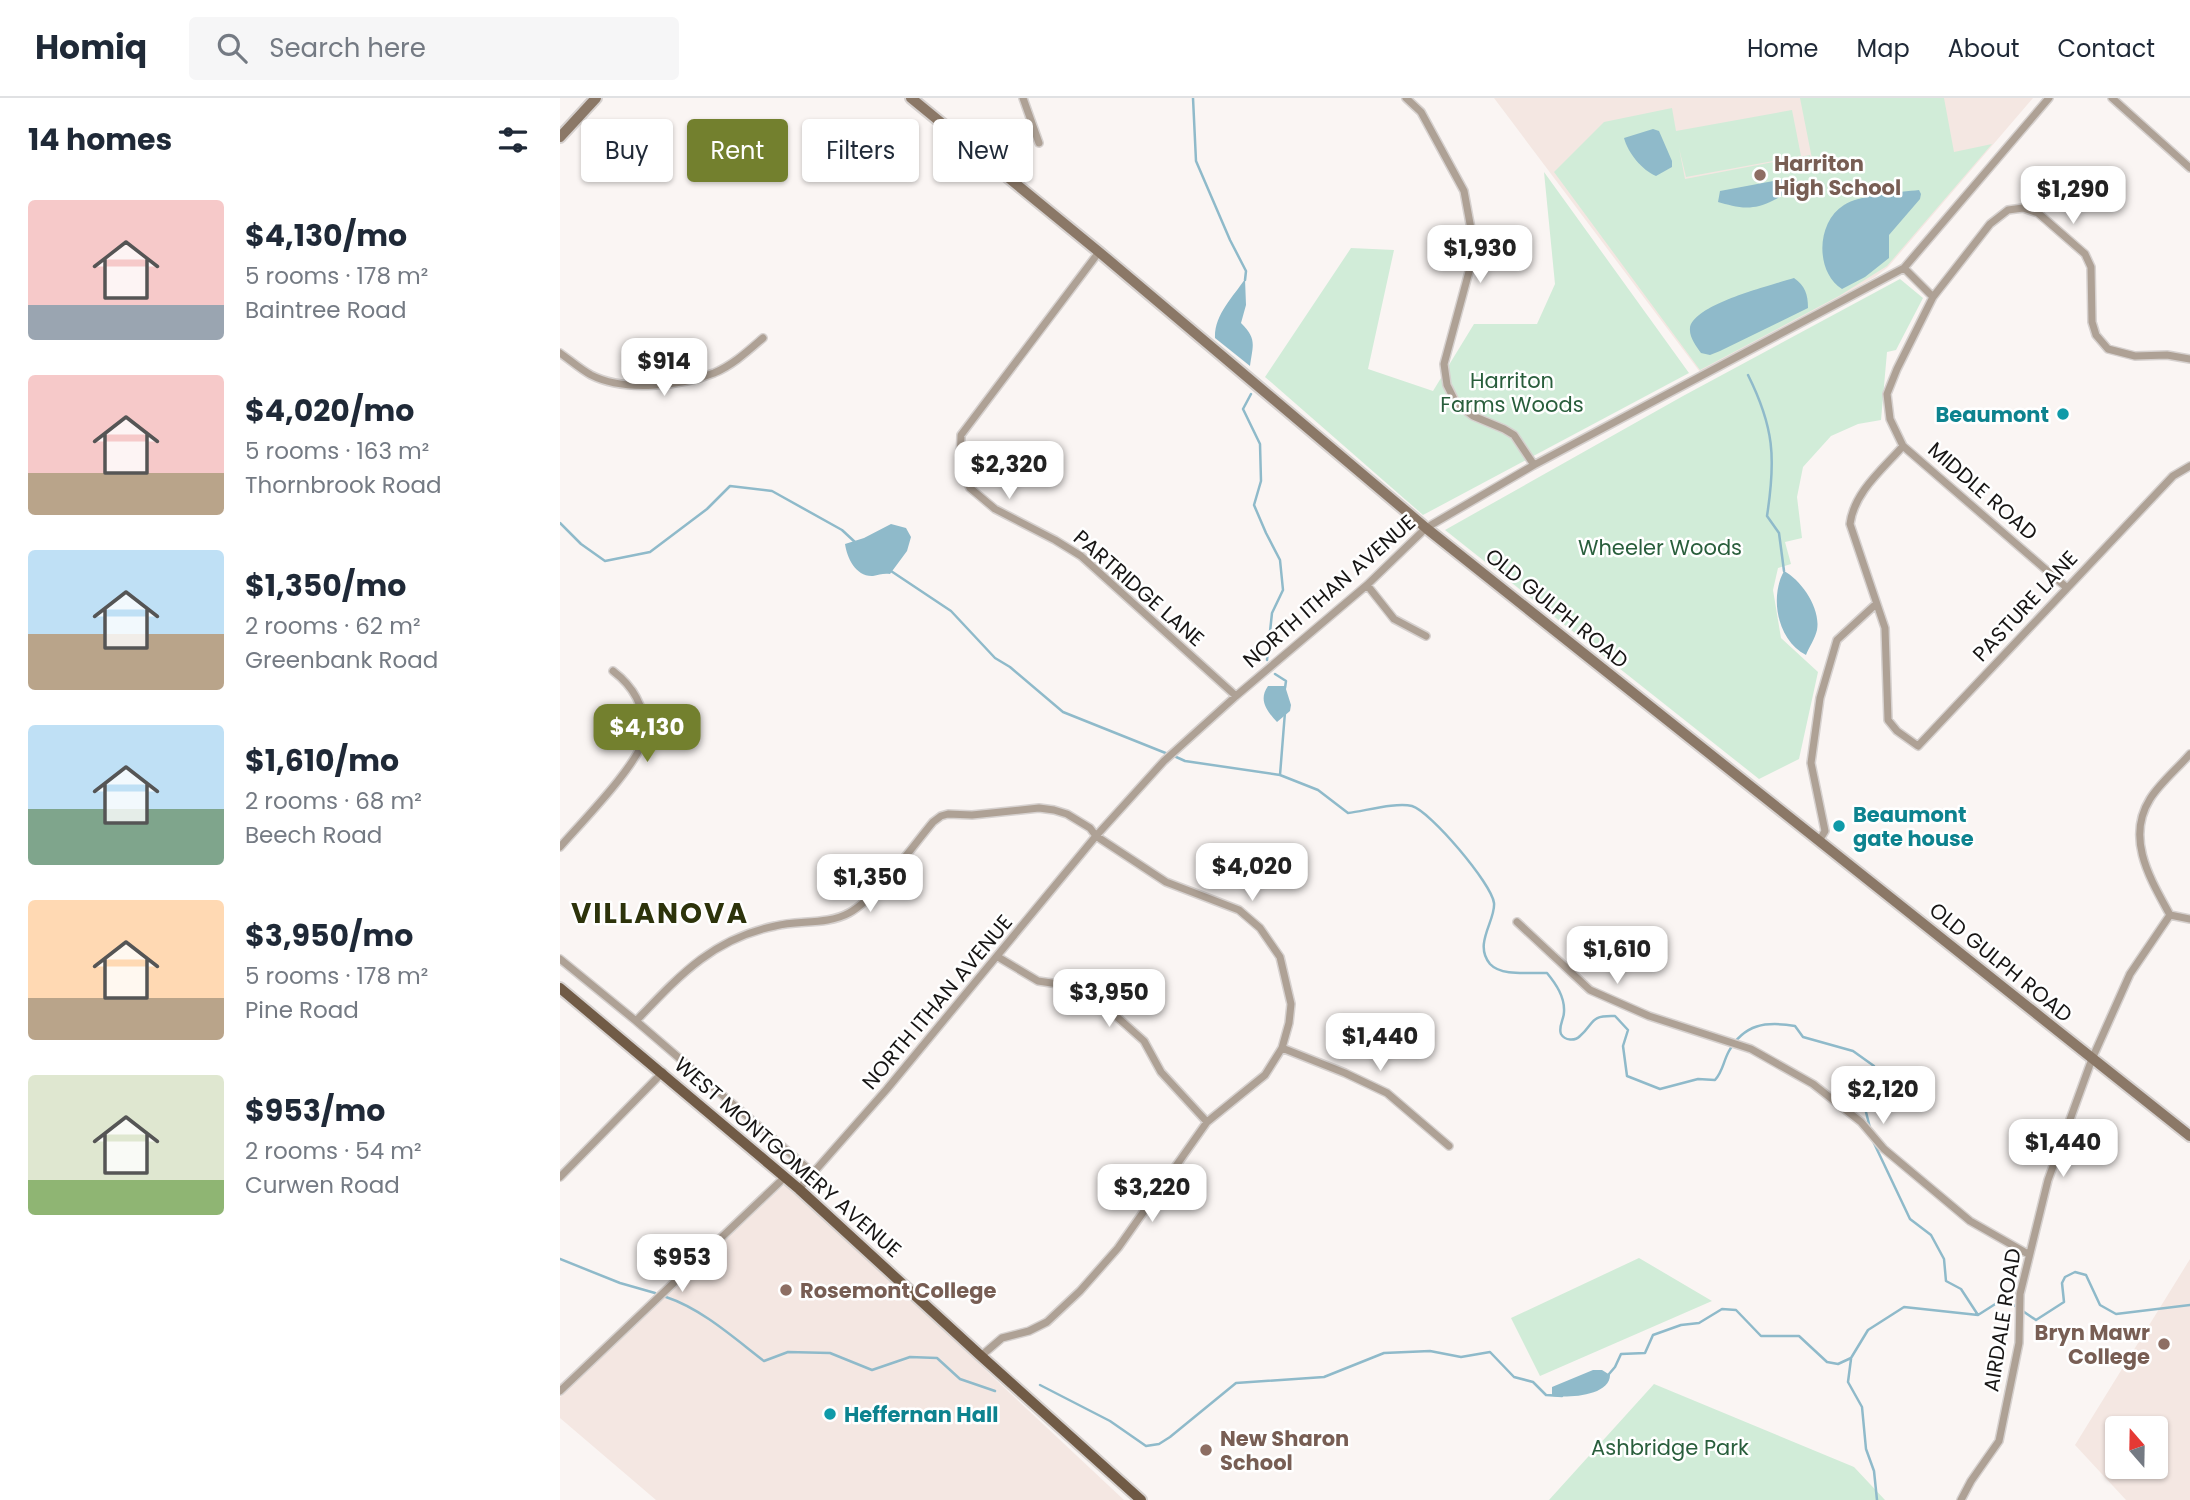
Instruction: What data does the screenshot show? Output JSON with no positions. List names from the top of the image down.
{
  "streets": {
    "main road": ["WEST MONTGOMERY AVENUE"],
    "street": [
      "MIDDLE ROAD",
      "PARTRIDGE LANE",
      "NORTH ITHAN AVENUE",
      "PASTURE LANE",
      "OLD GULPH ROAD",
      "AIRDALE ROAD"
    ]
  },
  "crossings": [
    ["MIDDLE ROAD", "PASTURE LANE"],
    ["PARTRIDGE LANE", "NORTH ITHAN AVENUE"],
    ["PARTRIDGE LANE", "OLD GULPH ROAD"],
    ["NORTH ITHAN AVENUE", "OLD GULPH ROAD"],
    ["NORTH ITHAN AVENUE", "WEST MONTGOMERY AVENUE"],
    ["OLD GULPH ROAD", "AIRDALE ROAD"]
  ],
  "districts": ["VILLANOVA"],
  "parks": ["Harriton Farms Woods", "Wheeler Woods", "Ashbridge Park"],
  "places": [
    "Harriton High School",
    "Beaumont",
    "Beaumont gate house",
    "Rosemont College",
    "Bryn Mawr College",
    "Heffernan Hall",
    "New Sharon School"
  ],
  "north": "top",
  "page": {
    "header": "Homiq",
    "search": "Search here",
    "nav": [
      "Home",
      "Map",
      "About",
      "Contact"
    ],
    "heading": "14 homes",
    "chip": [
      "Buy",
      "Rent",
      "Filters",
      "New"
    ],
    "price": [
      "$1,290",
      "$1,930",
      "$914",
      "$2,320",
      "$4,130",
      "$4,020",
      "$1,350",
      "$1,610",
      "$3,950",
      "$1,440",
      "$2,120",
      "$1,440",
      "$3,220",
      "$953"
    ],
    "list": [
      {
        "name": "$4,130/mo",
        "note": "5 rooms · 178 m² · Baintree Road"
      },
      {
        "name": "$4,020/mo",
        "note": "5 rooms · 163 m² · Thornbrook Road"
      },
      {
        "name": "$1,350/mo",
        "note": "2 rooms · 62 m² · Greenbank Road"
      },
      {
        "name": "$1,610/mo",
        "note": "2 rooms · 68 m² · Beech Road"
      },
      {
        "name": "$3,950/mo",
        "note": "5 rooms · 178 m² · Pine Road"
      },
      {
        "name": "$953/mo",
        "note": "2 rooms · 54 m² · Curwen Road"
      }
    ]
  }
}
